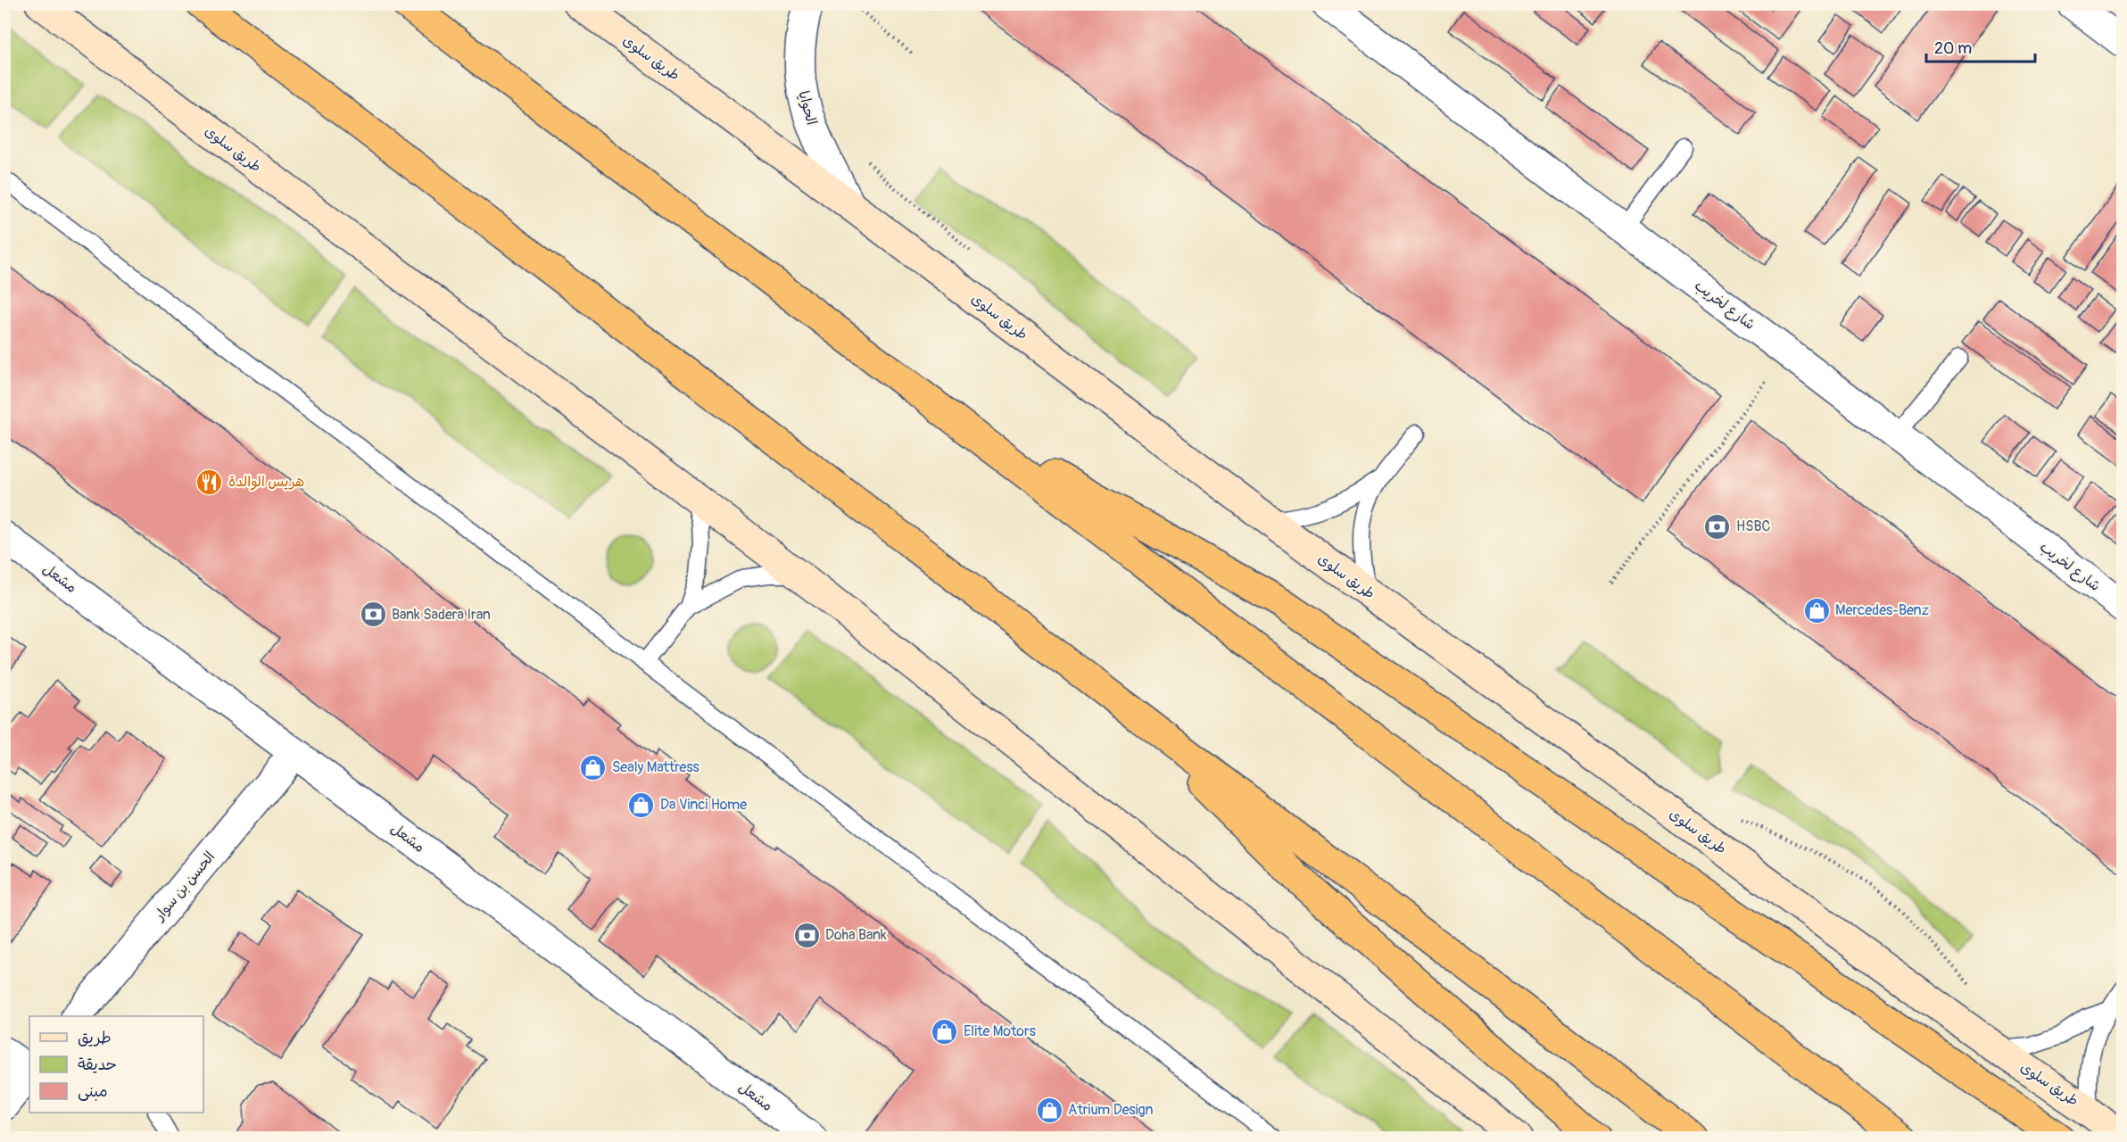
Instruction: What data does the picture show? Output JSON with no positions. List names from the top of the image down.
{
  "streets": {
    "main road": ["طريق سلوى"],
    "street": [
      "الحوايا",
      "شارع لخريب",
      "مشعل",
      "الحسن بن سوار"
    ]
  },
  "crossings": [
    ["طريق سلوى", "الحوايا"],
    ["مشعل", "الحسن بن سوار"]
  ],
  "places": {
    "restaurant": ["هريس الوالدة"],
    "bank": ["HSBC", "Bank Sadera Iran", "Doha Bank"],
    "shop": [
      "Mercedes-Benz",
      "Sealy Mattress",
      "Da Vinci Home",
      "Elite Motors",
      "Atrium Design"
    ]
  },
  "legend": ["طريق", "حديقة", "مبنى"],
  "scale_bar": "20 m"
}
